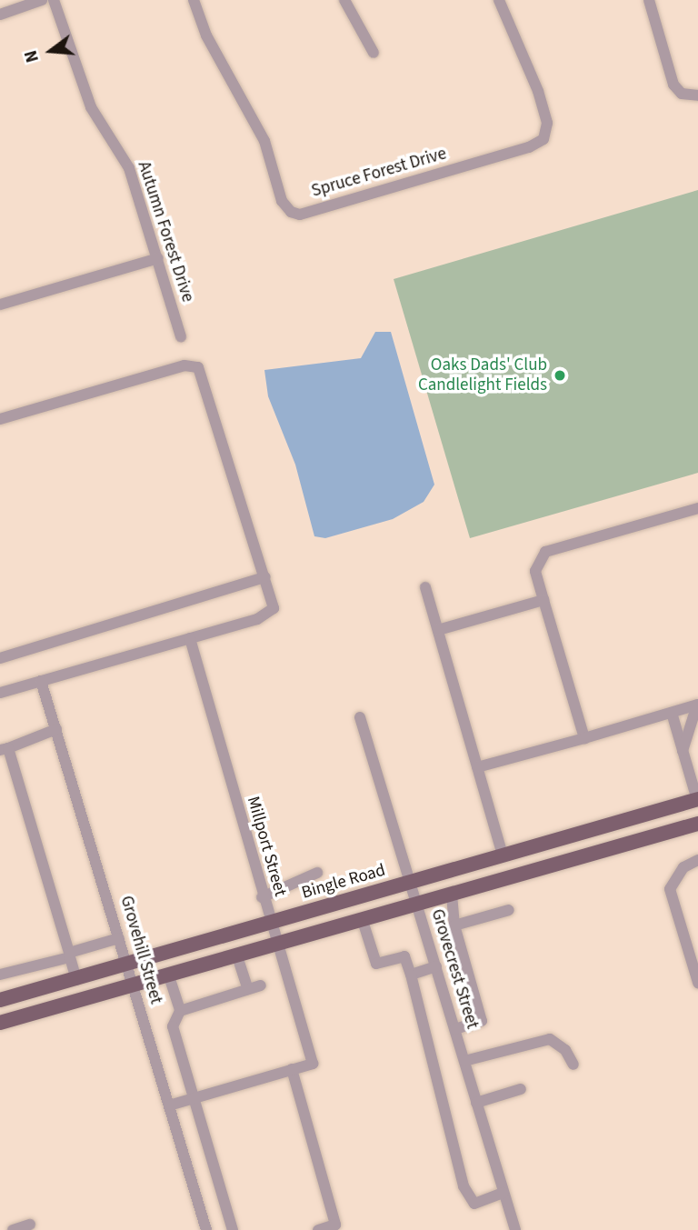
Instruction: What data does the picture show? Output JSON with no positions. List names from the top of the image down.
{
  "streets": {
    "main road": ["Bingle Road"],
    "street": [
      "Spruce Forest Drive",
      "Autumn Forest Drive",
      "Millport Street",
      "Grovehill Street",
      "Grovecrest Street"
    ]
  },
  "crossings": [
    ["Millport Street", "Bingle Road"],
    ["Bingle Road", "Grovehill Street"],
    ["Bingle Road", "Grovecrest Street"]
  ],
  "places": ["Oaks Dads' Club Candlelight Fields"],
  "north": "left"
}
